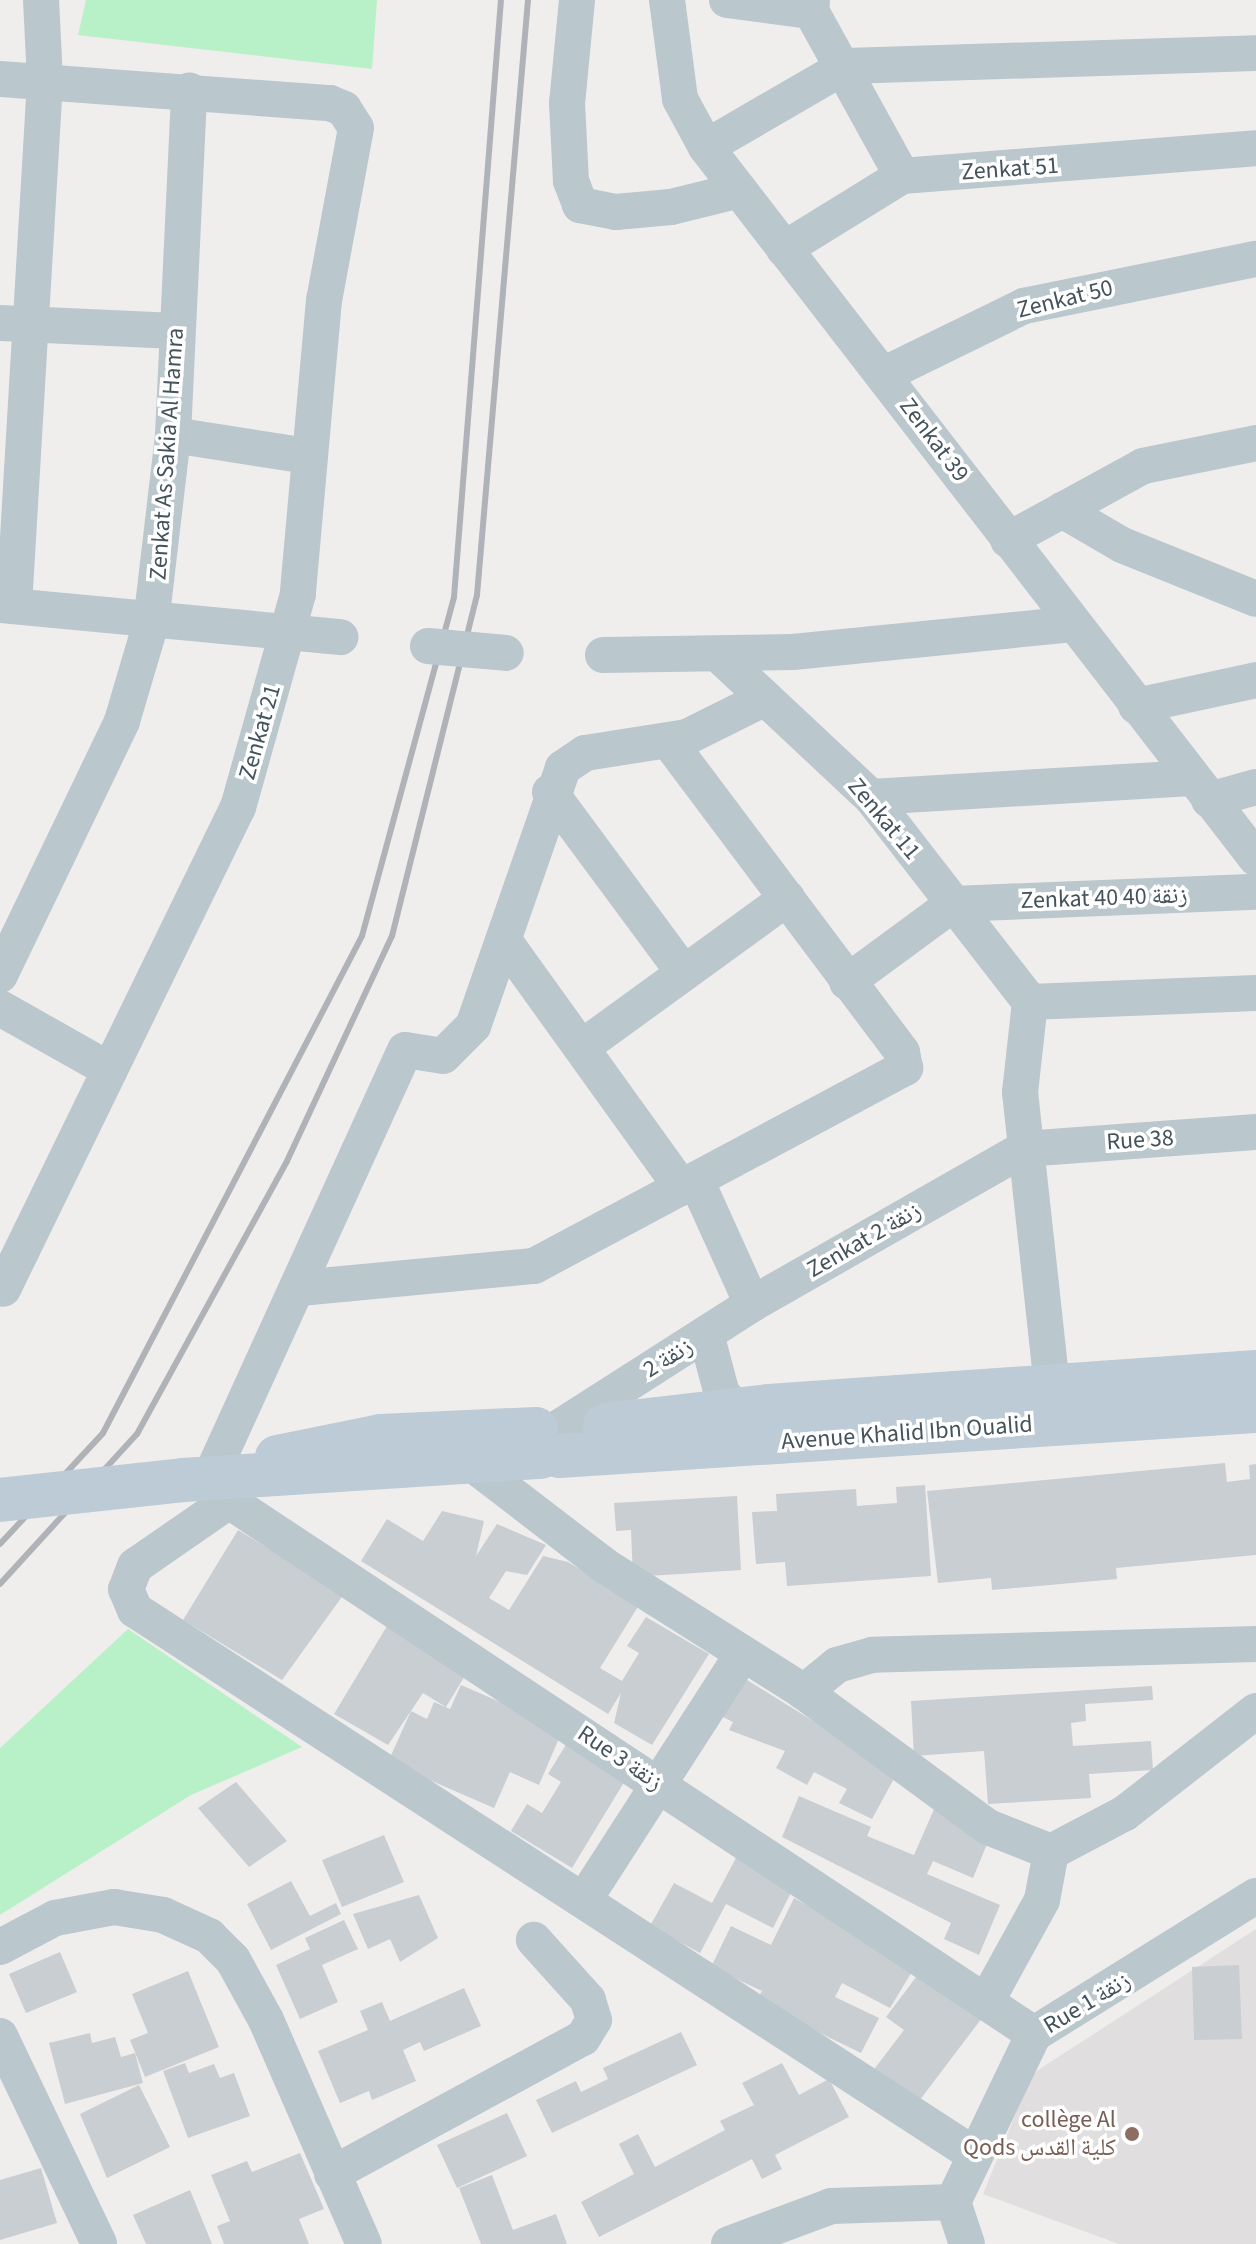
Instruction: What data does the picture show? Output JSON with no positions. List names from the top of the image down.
{
  "streets": {
    "main road": ["Avenue Khalid Ibn Oualid"],
    "street": [
      "Zenkat 51",
      "Zenkat 50",
      "Zenkat 39",
      "Zenkat As Sakia Al Hamra",
      "Zenkat 21",
      "Zenkat 11",
      "Zenkat 40 زنقة 40",
      "Rue 38",
      "Zenkat 2 زنقة",
      "زنقة 2",
      "Rue 3 زنقة",
      "Rue 1 زنقة"
    ]
  },
  "crossings": [
    ["Zenkat 51", "Zenkat 39"],
    ["Zenkat 50", "Zenkat 39"],
    ["Zenkat As Sakia Al Hamra", "Zenkat 21"],
    ["Zenkat 11", "Zenkat 40 زنقة 40"],
    ["Rue 38", "Zenkat 2 زنقة"],
    ["Zenkat 2 زنقة", "زنقة 2"],
    ["زنقة 2", "Avenue Khalid Ibn Oualid"],
    ["Avenue Khalid Ibn Oualid", "Rue 3 زنقة"],
    ["Rue 3 زنقة", "Rue 1 زنقة"]
  ],
  "places": ["collège Al Qods كلية القدس"]
}
